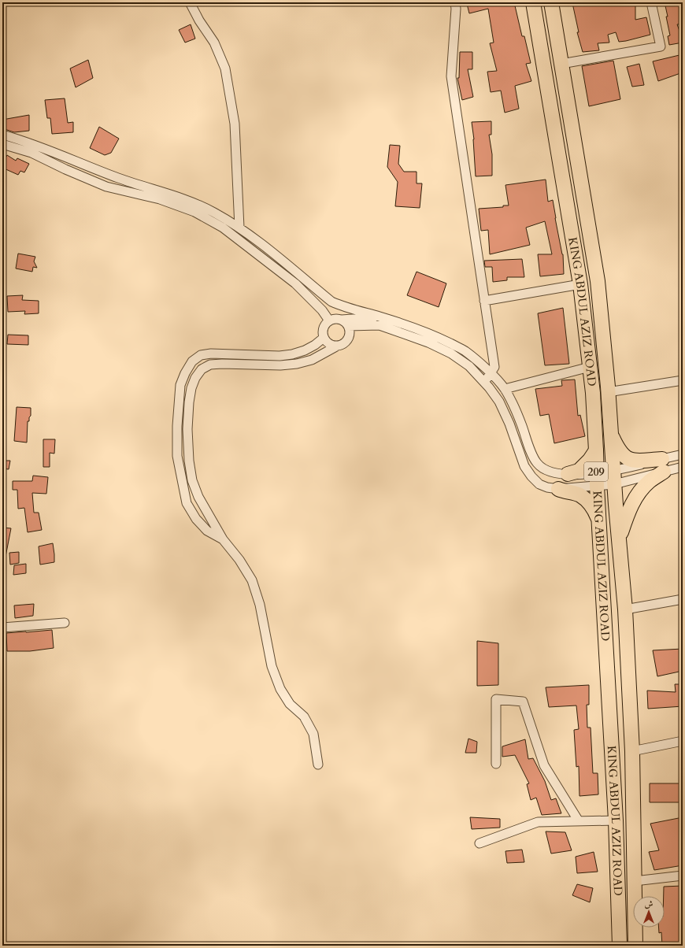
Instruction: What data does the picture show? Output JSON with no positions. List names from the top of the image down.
{
  "streets": {
    "main road": ["KING ABDUL AZIZ ROAD", "209"]
  },
  "north": "top"
}
